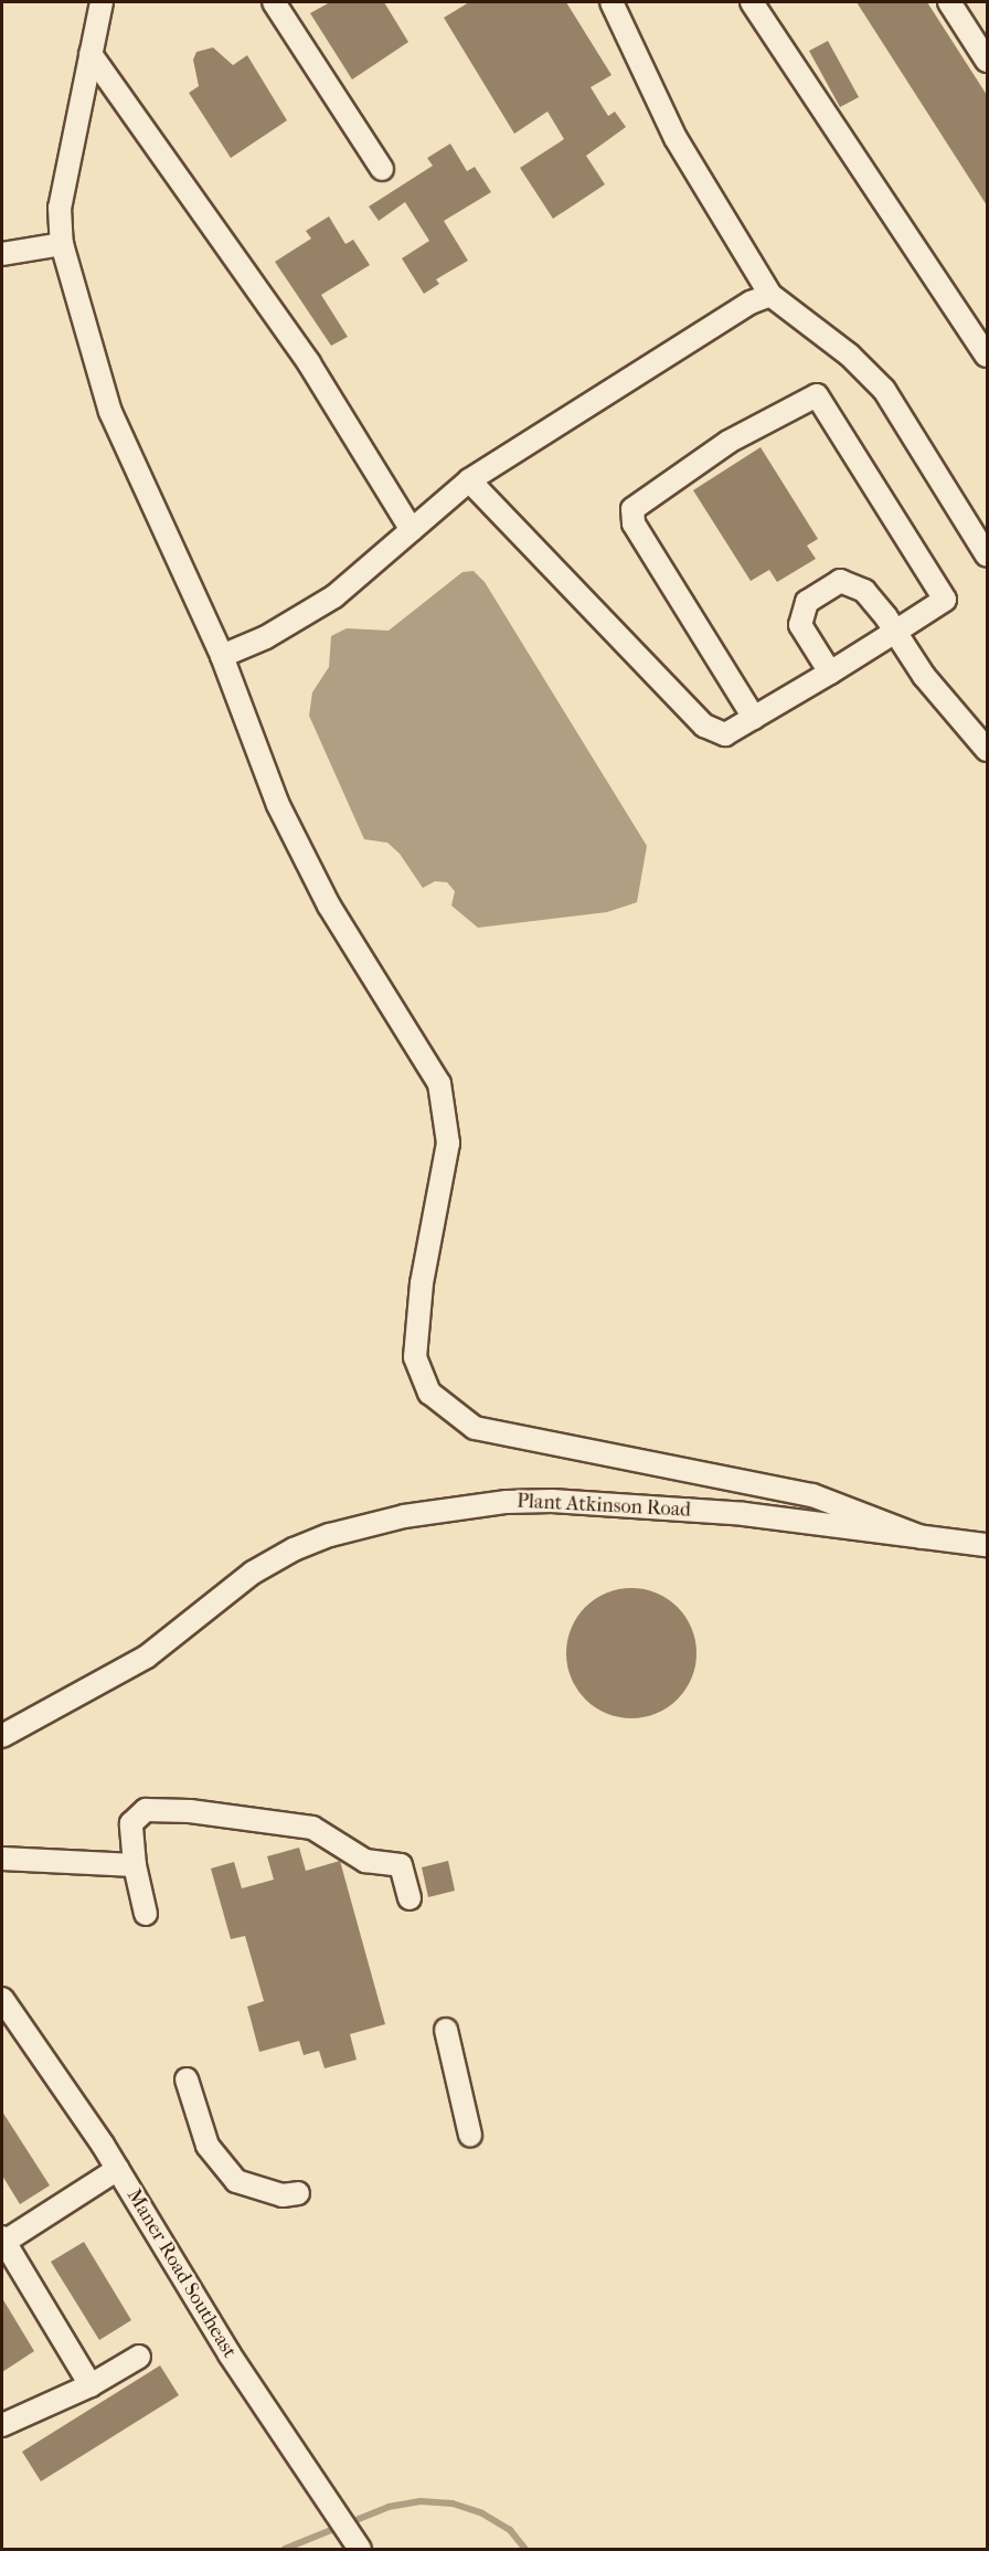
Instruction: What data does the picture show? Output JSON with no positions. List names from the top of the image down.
{
  "streets": {
    "street": ["Plant Atkinson Road", "Maner Road Southeast"]
  }
}
